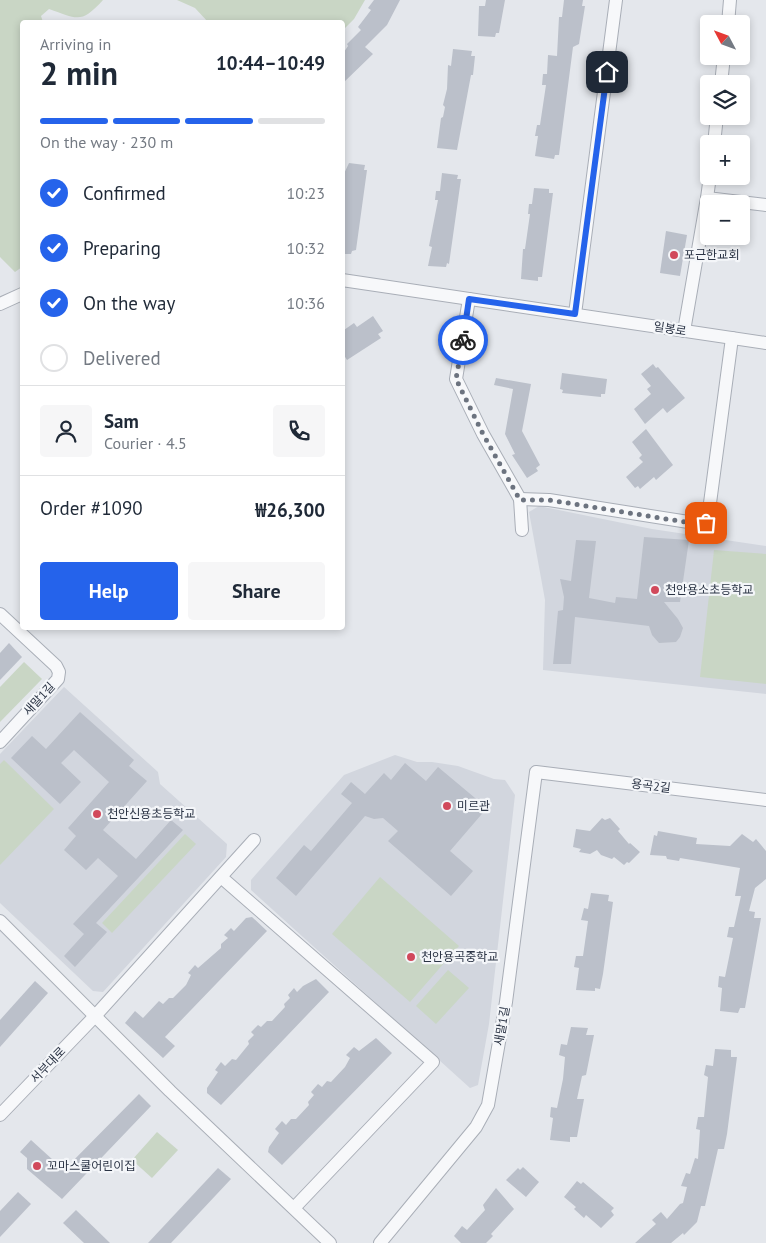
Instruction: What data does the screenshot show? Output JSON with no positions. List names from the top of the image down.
{
  "streets": {
    "street": [
      "일봉로",
      "새말1길",
      "용곡2길",
      "서부대로"
    ]
  },
  "crossings": [
    ["새말1길", "용곡2길"]
  ],
  "places": [
    "포근한교회",
    "천안용소초등학교",
    "미르관",
    "천안신용초등학교",
    "천안용곡중학교",
    "꼬마스쿨어린이집"
  ],
  "north": "top left",
  "page": {
    "map_buttons": ["+", "−"],
    "heading": ["2 min", "Arriving in", "10:44–10:49"],
    "panel": [
      "Sam",
      "Courier · 4.5",
      "Order #1090",
      "₩26,300"
    ],
    "bar": "On the way · 230 m",
    "list": [
      ["Confirmed", "10:23"],
      ["Preparing", "10:32"],
      ["On the way", "10:36"],
      "Delivered"
    ],
    "buttons": ["Help", "Share"]
  }
}
